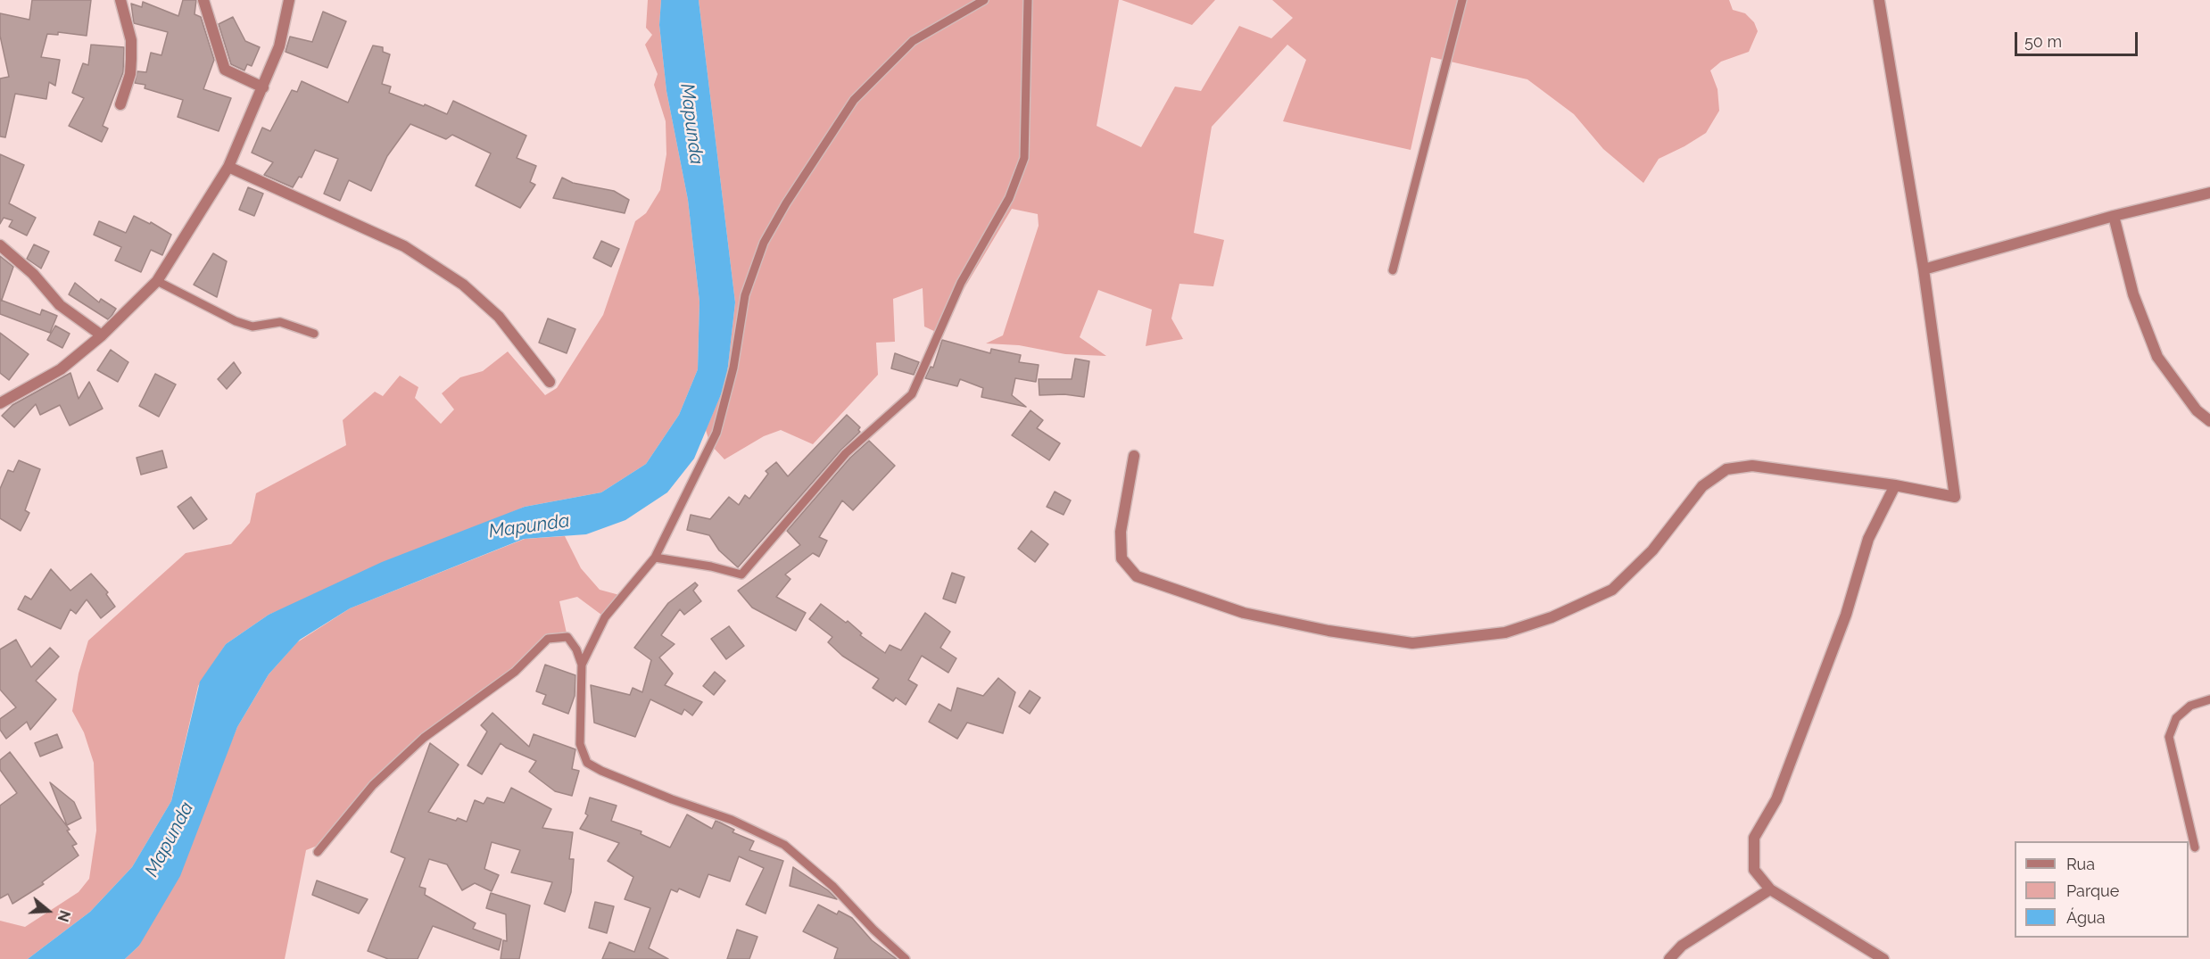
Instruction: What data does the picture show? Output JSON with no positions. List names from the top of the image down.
{
  "water": ["Mapunda"],
  "legend": ["Rua", "Parque", "Água"],
  "scale_bar": "50 m",
  "north": "right"
}
